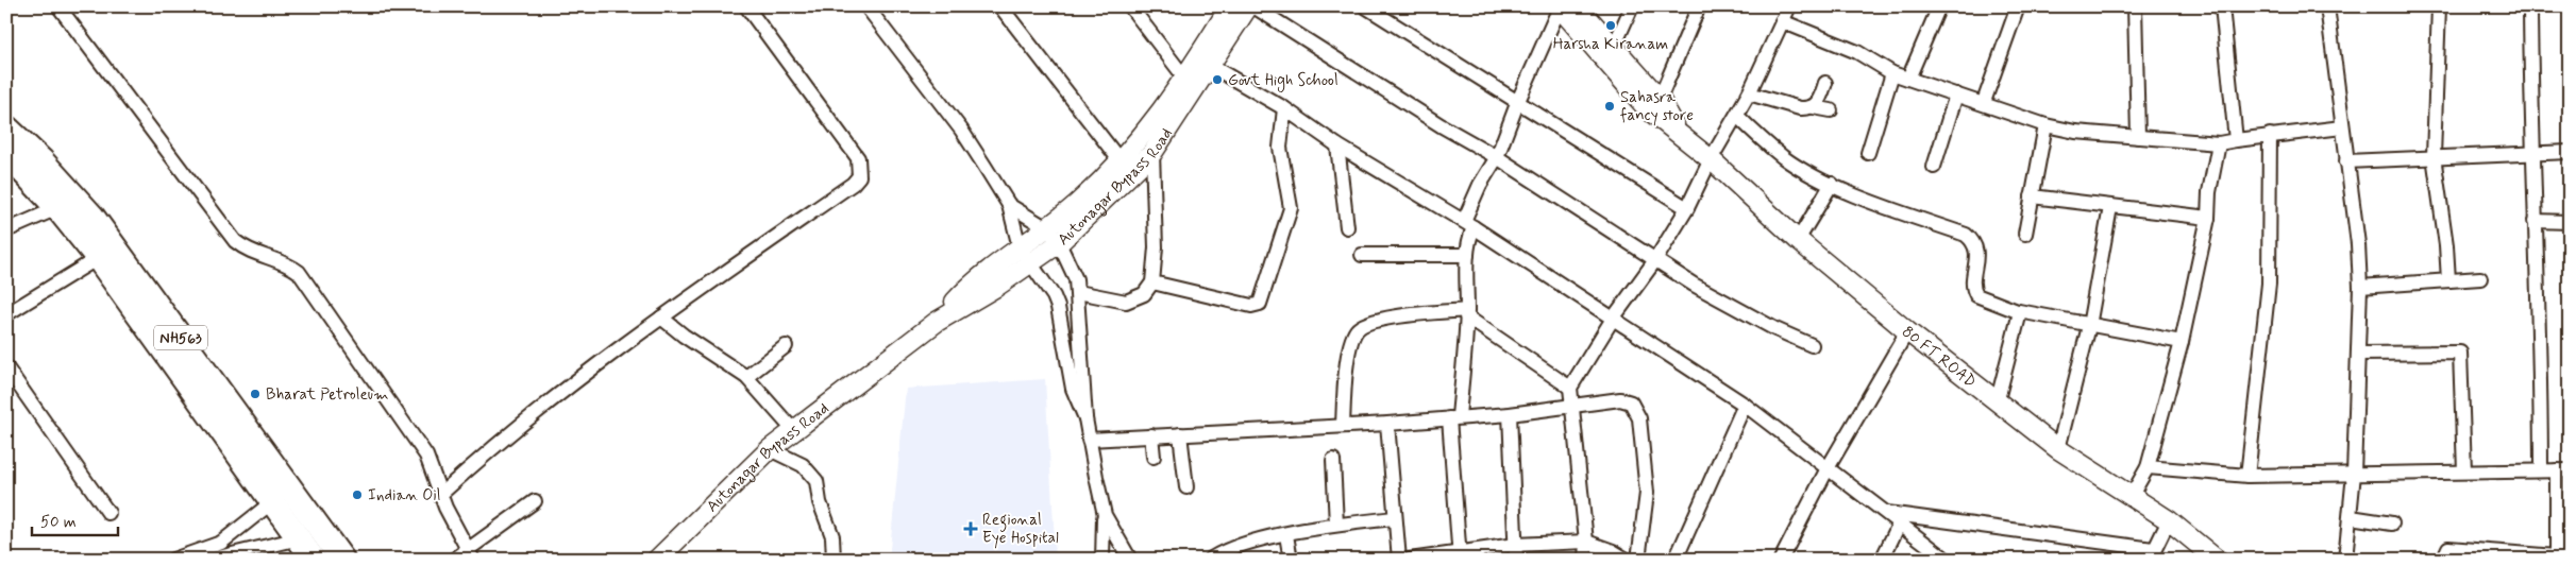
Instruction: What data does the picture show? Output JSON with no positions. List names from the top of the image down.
{
  "streets": {
    "highway": ["NH563"],
    "main road": ["Autonagar Bypass Road", "80 FT ROAD"]
  },
  "places": {
    "other": [
      "Harsha Kiranam",
      "Govt High School",
      "Sahasra fancy store",
      "Bharat Petroleum",
      "Indian Oil"
    ],
    "health": ["Regional Eye Hospital"]
  },
  "scale_bar": "50 m"
}
